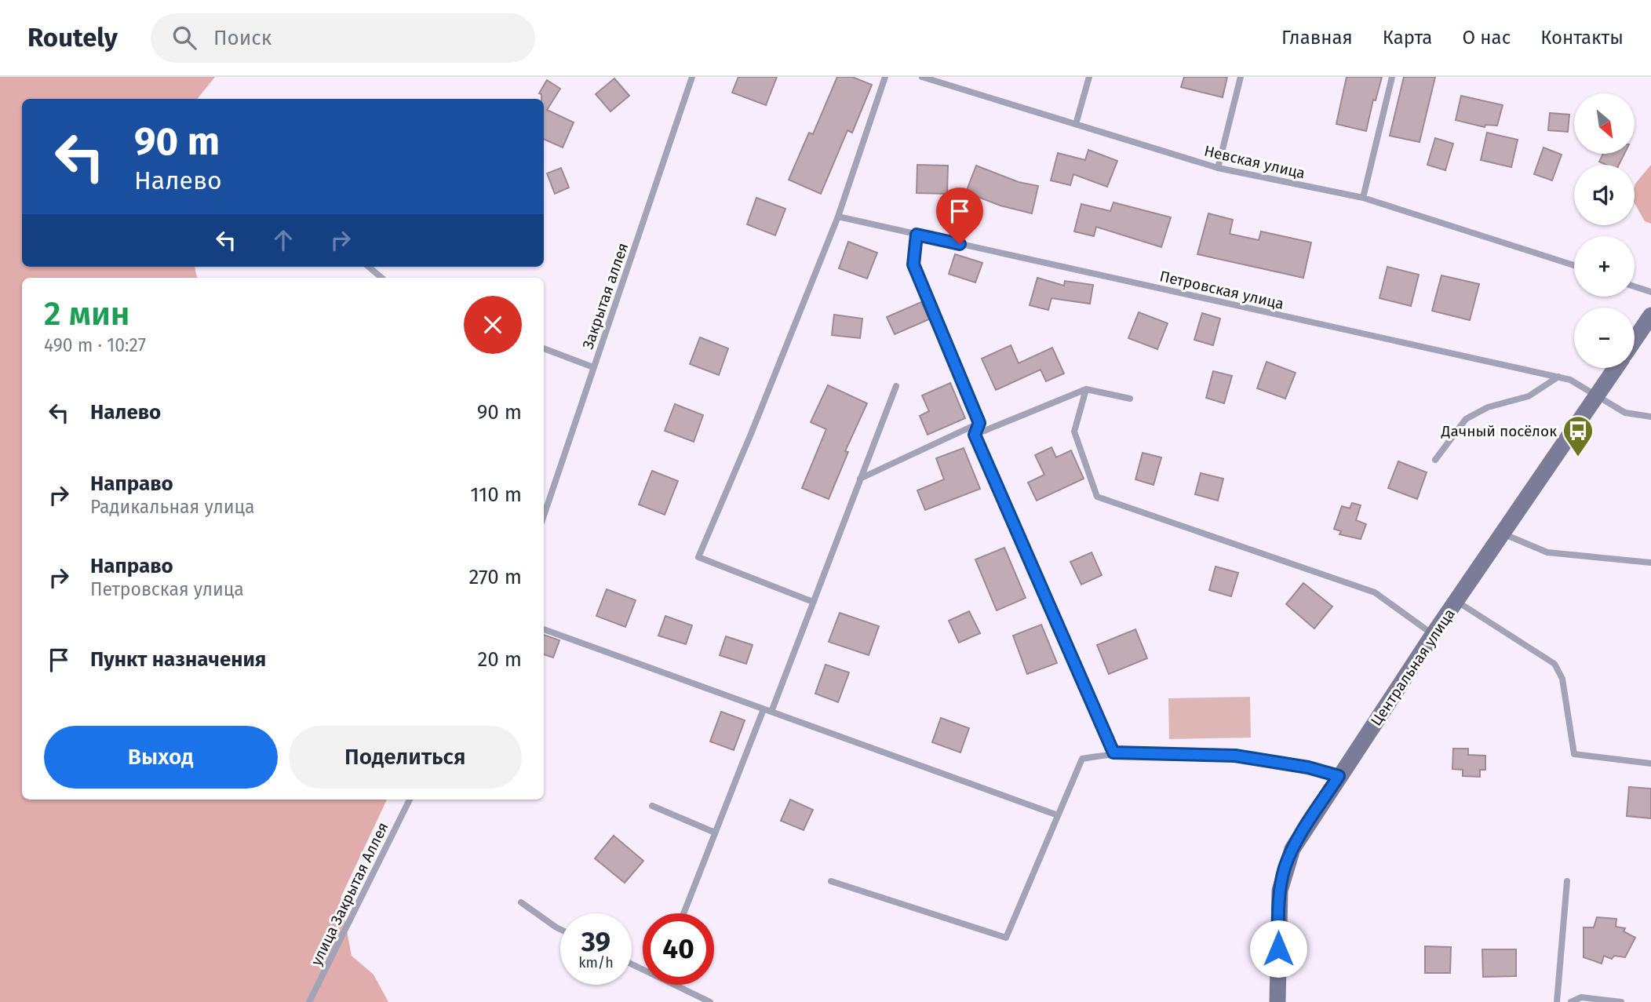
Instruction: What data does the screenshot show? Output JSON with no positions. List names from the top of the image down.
{
  "streets": {
    "street": ["Центральная улица"],
    "lane": [
      "Невская улица",
      "Петровская улица",
      "Закрытая аллея",
      "улица Закрытая Аллея"
    ]
  },
  "crossings": [
    ["Петровская улица", "Центральная улица"]
  ],
  "places": {
    "bus stop": ["Дачный посёлок"]
  },
  "north": "bottom right",
  "page": {
    "header": "Routely",
    "search": "Поиск",
    "nav": [
      "Главная",
      "Карта",
      "О нас",
      "Контакты"
    ],
    "map_buttons": ["+", "−"],
    "turn": ["90 m", "Налево"],
    "heading": ["2 мин", "490 m · 10:27"],
    "list": [
      {
        "name": "Налево",
        "value": "90 m"
      },
      {
        "name": "Направо",
        "note": "Радикальная улица",
        "value": "110 m"
      },
      {
        "name": "Направо",
        "note": "Петровская улица",
        "value": "270 m"
      },
      {
        "name": "Пункт назначения",
        "value": "20 m"
      }
    ],
    "buttons": ["Выход", "Поделиться"],
    "speed": "39 km/h",
    "limit": "40"
  }
}
